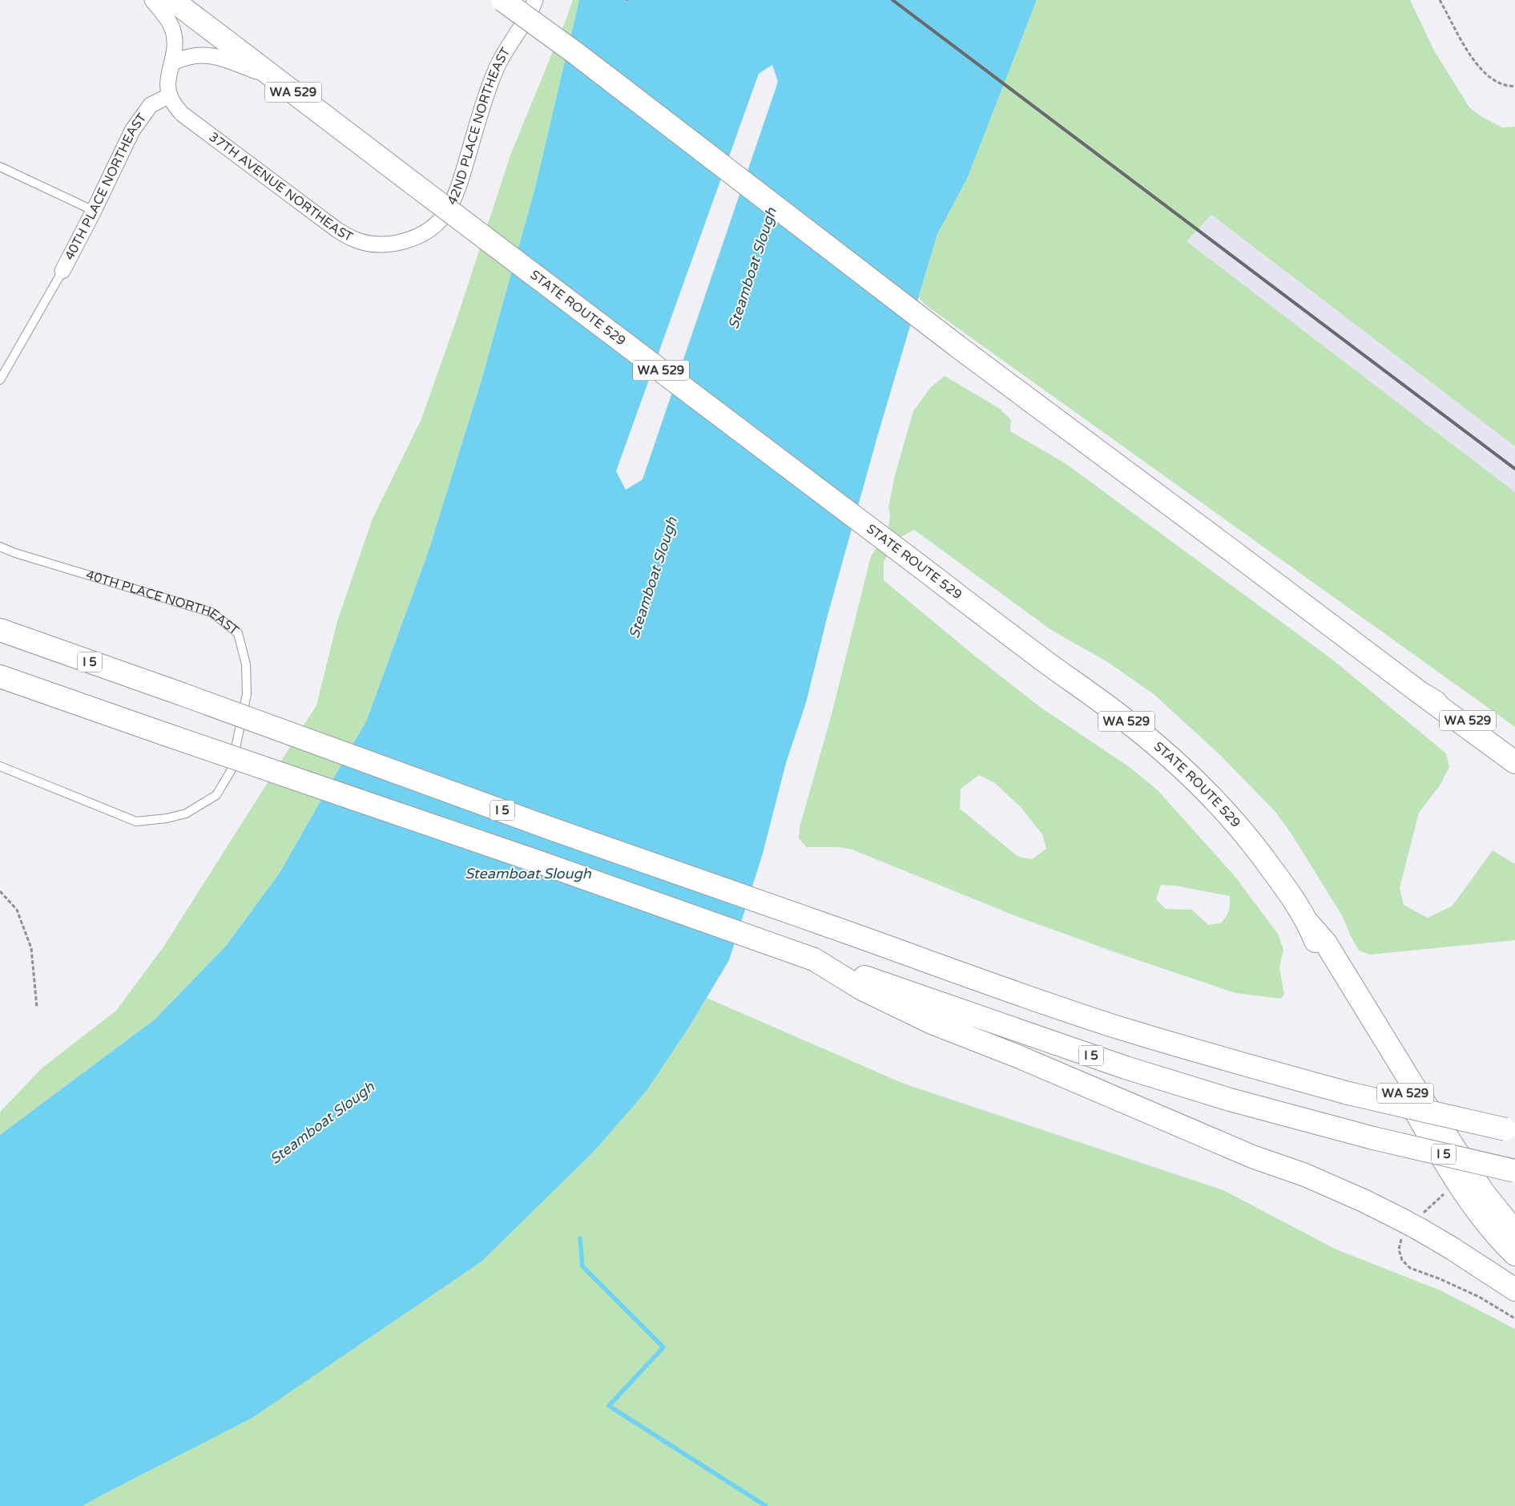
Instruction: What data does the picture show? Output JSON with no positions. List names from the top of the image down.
{
  "streets": {
    "main road": ["WA 529", "STATE ROUTE 529", "I 5"],
    "street": ["42ND PLACE NORTHEAST", "37TH AVENUE NORTHEAST", "40TH PLACE NORTHEAST"]
  },
  "crossings": [
    ["42ND PLACE NORTHEAST", "37TH AVENUE NORTHEAST"],
    ["37TH AVENUE NORTHEAST", "40TH PLACE NORTHEAST"]
  ],
  "water": ["Steamboat Slough"]
}
